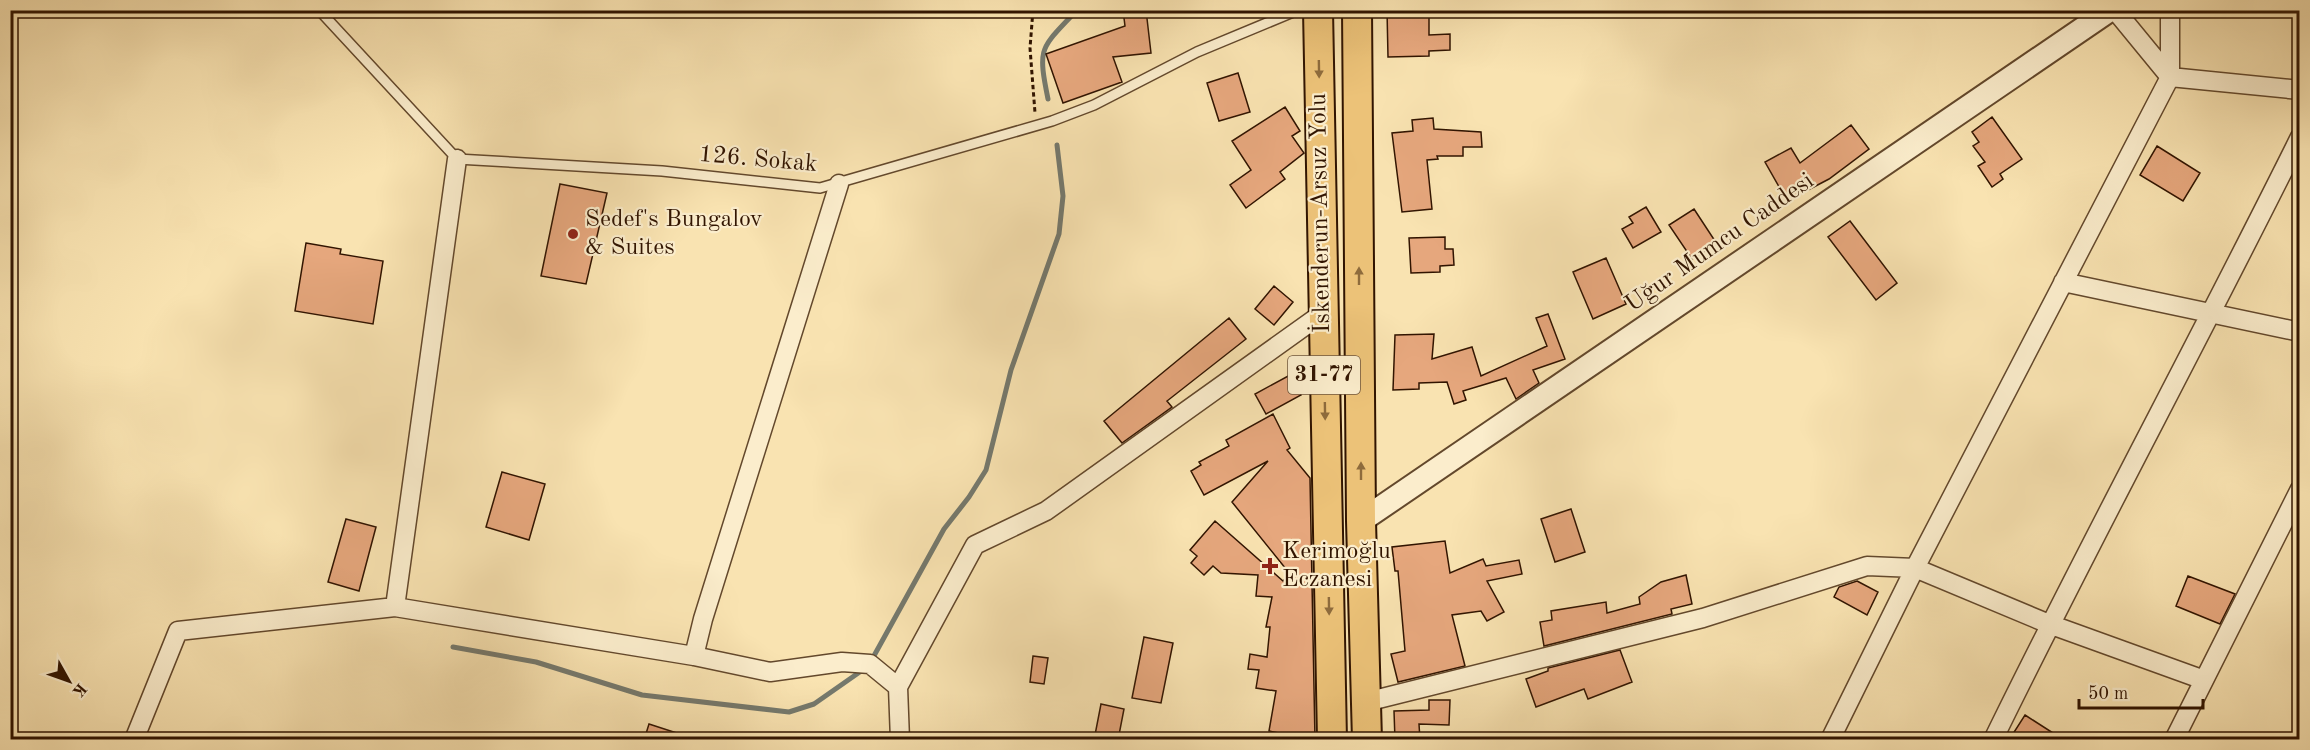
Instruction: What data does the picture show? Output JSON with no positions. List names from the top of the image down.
{
  "streets": {
    "main road": ["İskenderun-Arsuz Yolu", "31-77"],
    "street": ["Uğur Mumcu Caddesi"],
    "lane": ["126. Sokak"]
  },
  "crossings": [
    ["İskenderun-Arsuz Yolu", "Uğur Mumcu Caddesi"]
  ],
  "places": {
    "other": ["Sedef's Bungalov & Suites"],
    "health": ["Kerimoğlu Eczanesi"]
  },
  "scale_bar": "50 m",
  "north": "bottom right"
}
